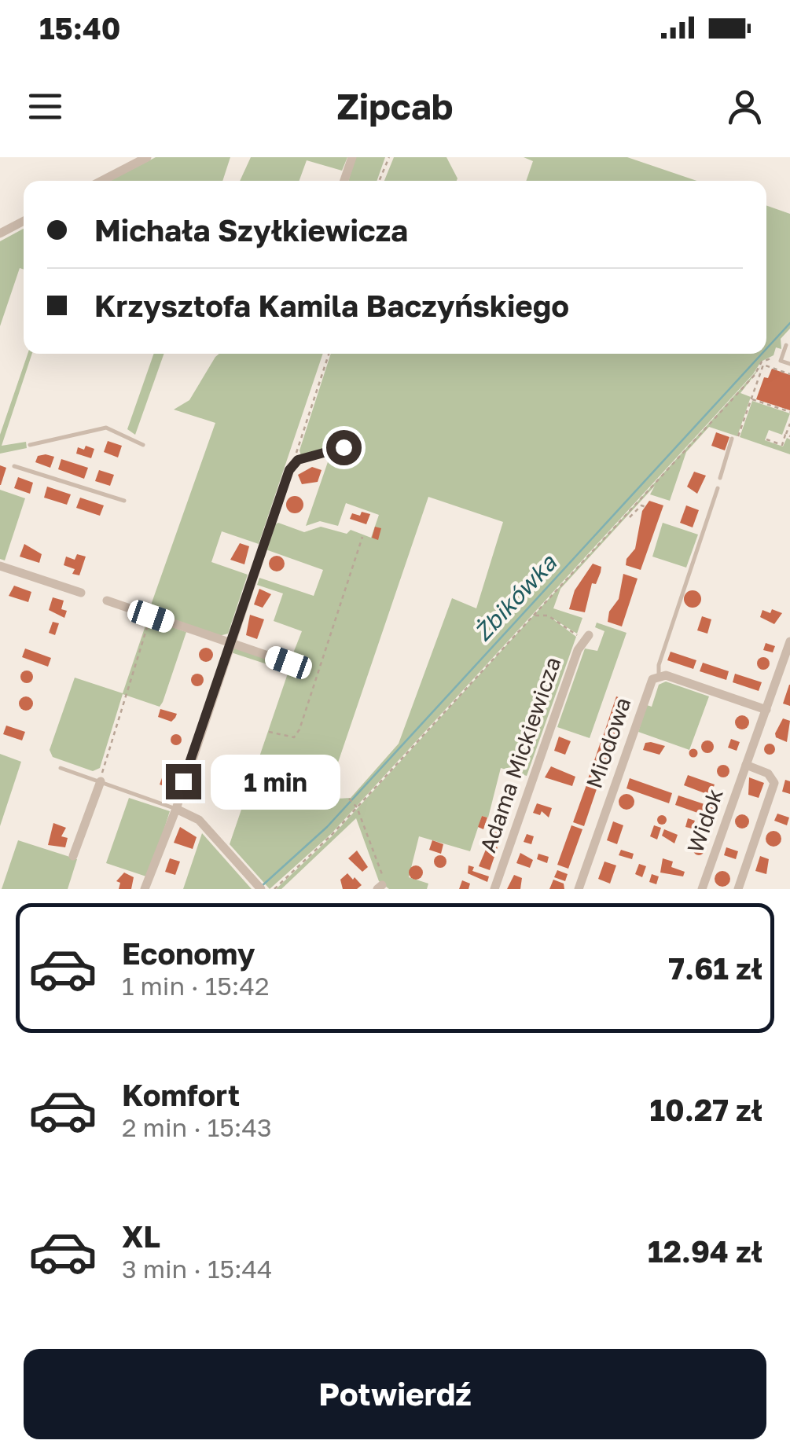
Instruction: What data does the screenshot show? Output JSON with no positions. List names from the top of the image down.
{
  "streets": {
    "street": ["Miodowa", "Adama Mickiewicza", "Widok"]
  },
  "water": ["Żbikówka"],
  "page": {
    "status": "15:40",
    "header": "Zipcab",
    "banner": ["Michała Szyłkiewicza", "Krzysztofa Kamila Baczyńskiego"],
    "bubble": "1 min",
    "list": [
      {
        "name": "Economy",
        "note": "1 min · 15:42",
        "value": "7.61 zł"
      },
      {
        "name": "Komfort",
        "note": "2 min · 15:43",
        "value": "10.27 zł"
      },
      {
        "name": "XL",
        "note": "3 min · 15:44",
        "value": "12.94 zł"
      }
    ],
    "buttons": "Potwierdź"
  }
}
